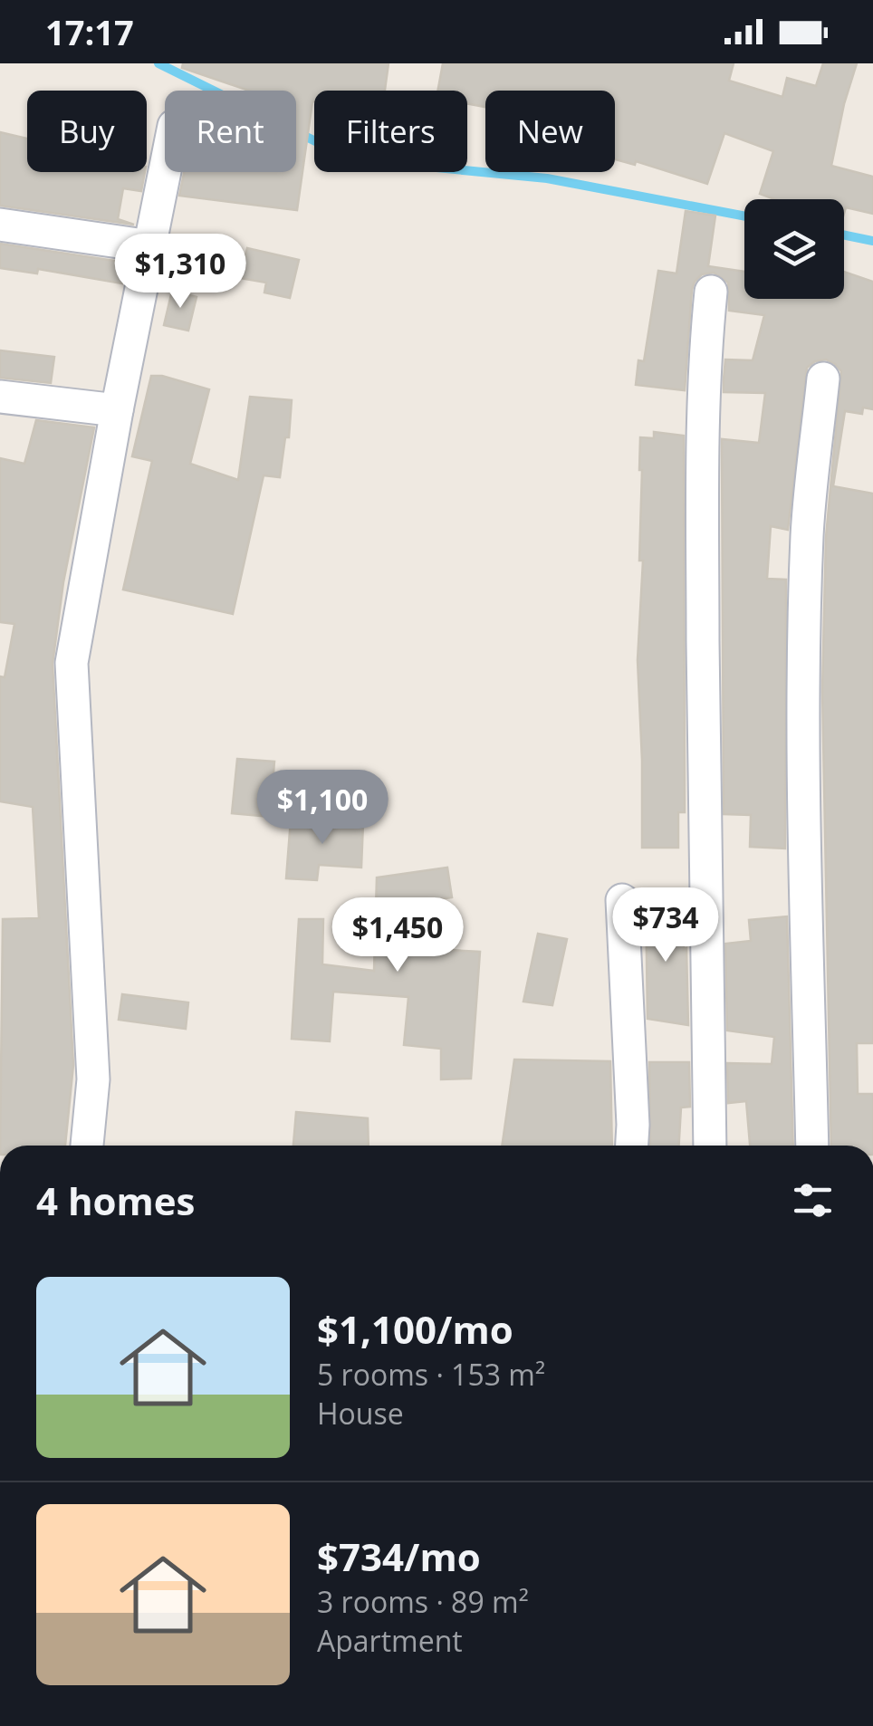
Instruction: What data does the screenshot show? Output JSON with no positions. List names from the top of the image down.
{
  "page": {
    "status": "17:17",
    "chip": [
      "Buy",
      "Rent",
      "Filters",
      "New"
    ],
    "price": [
      "$1,310",
      "$1,100",
      "$734",
      "$1,450"
    ],
    "heading": "4 homes",
    "list": [
      {
        "name": "$1,100/mo",
        "note": "5 rooms · 153 m² · House"
      },
      {
        "name": "$734/mo",
        "note": "3 rooms · 89 m² · Apartment"
      }
    ]
  }
}
